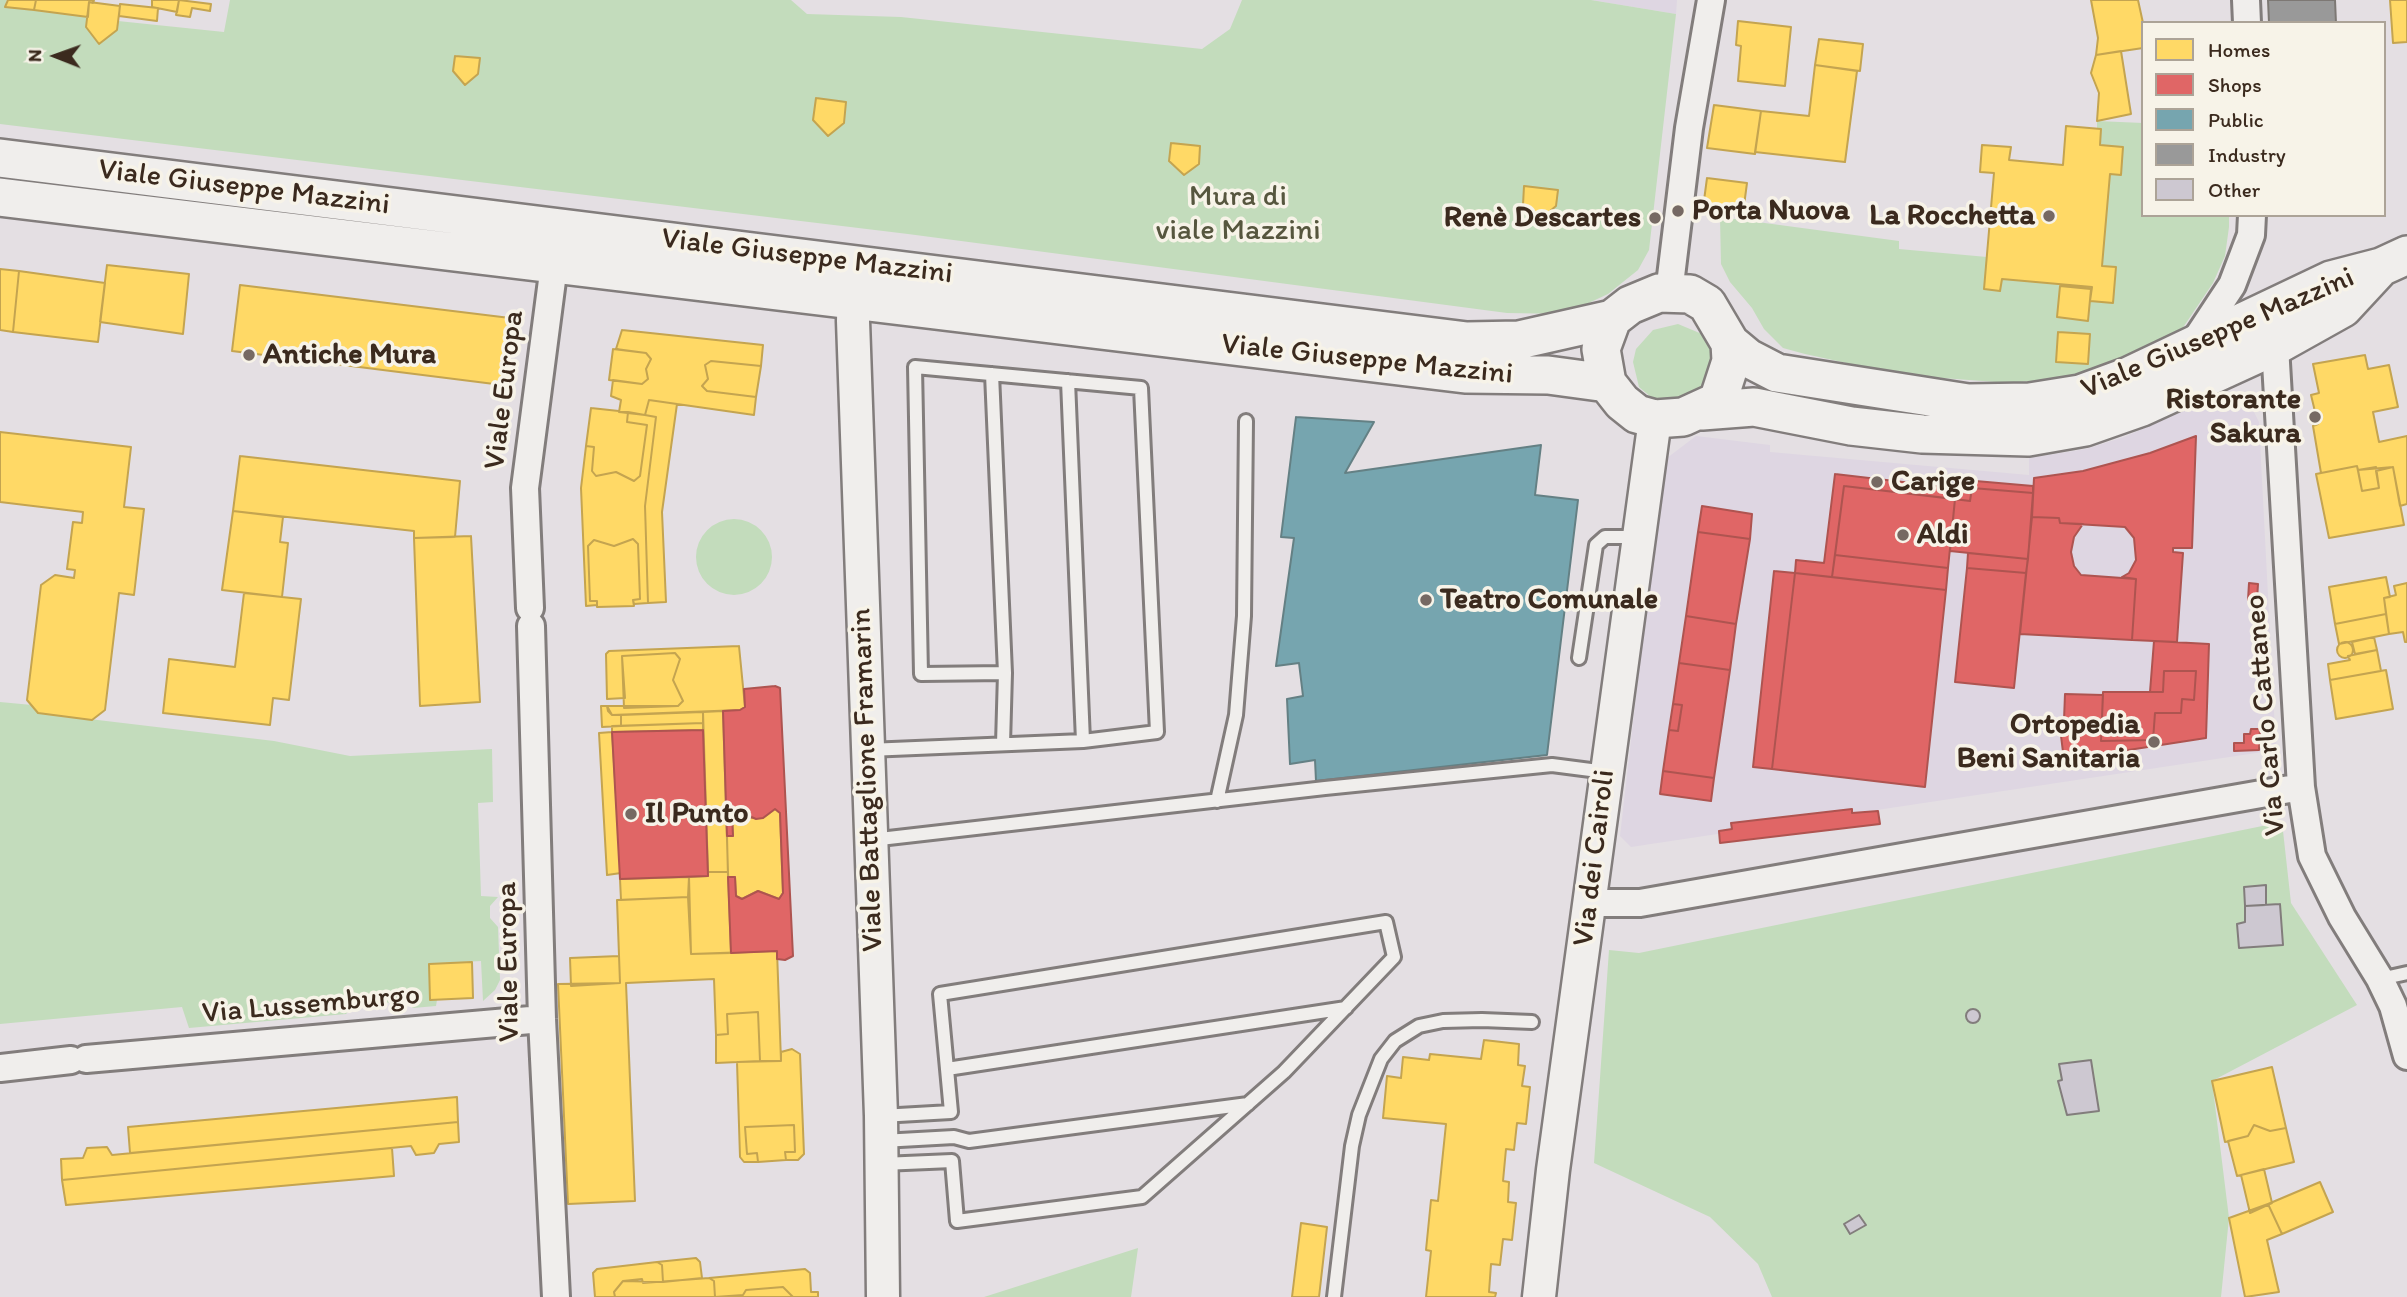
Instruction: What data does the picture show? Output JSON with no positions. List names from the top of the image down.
{
  "streets": {
    "main road": ["Viale Giuseppe Mazzini"],
    "street": [
      "Viale Europa",
      "Via Carlo Cattaneo",
      "Viale Battaglione Framarin",
      "Via dei Cairoli",
      "Via Lussemburgo"
    ]
  },
  "crossings": [
    ["Viale Giuseppe Mazzini", "Viale Europa"],
    ["Viale Giuseppe Mazzini", "Via Carlo Cattaneo"],
    ["Viale Giuseppe Mazzini", "Viale Battaglione Framarin"],
    ["Viale Giuseppe Mazzini", "Via dei Cairoli"],
    ["Viale Europa", "Via Lussemburgo"]
  ],
  "parks": ["Mura di viale Mazzini"],
  "places": [
    "Porta Nuova",
    "La Rocchetta",
    "Renè Descartes",
    "Antiche Mura",
    "Ristorante Sakura",
    "Carige",
    "Aldi",
    "Teatro Comunale",
    "Ortopedia Beni Sanitaria",
    "Il Punto"
  ],
  "legend": [
    "Homes",
    "Shops",
    "Public",
    "Industry",
    "Other"
  ],
  "north": "left"
}
